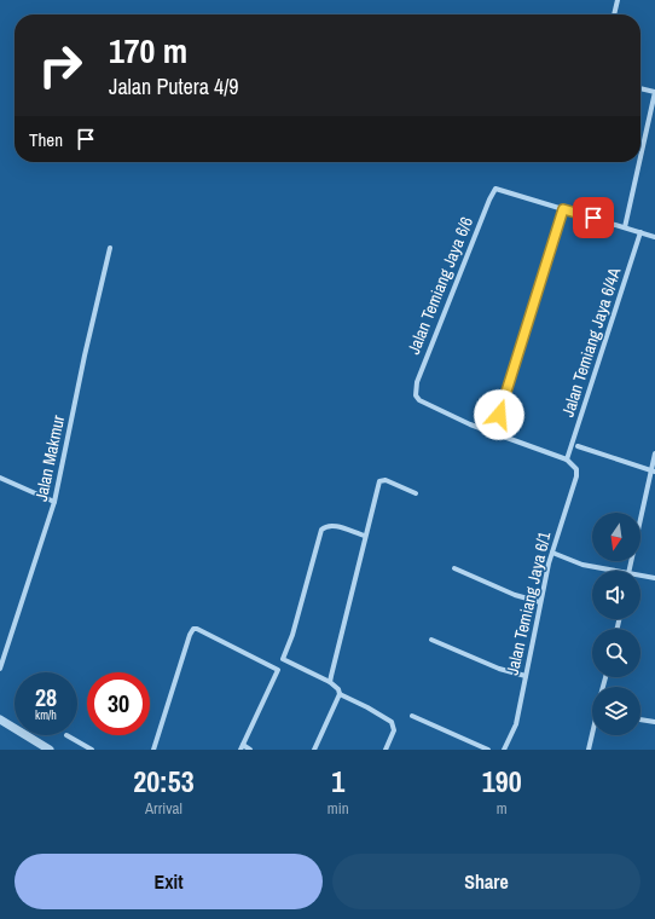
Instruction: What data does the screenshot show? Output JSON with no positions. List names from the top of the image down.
{
  "streets": {
    "street": [
      "Jalan Temiang Jaya 6/6",
      "Jalan Temiang Jaya 6/4A",
      "Jalan Makmur",
      "Jalan Temiang Jaya 6/1"
    ]
  },
  "crossings": [
    ["Jalan Temiang Jaya 6/4A", "Jalan Temiang Jaya 6/1"]
  ],
  "north": "bottom",
  "page": {
    "turn": ["170 m", "Jalan Putera 4/9"],
    "then": "Then",
    "speed": "28 km/h",
    "limit": "30",
    "eta": [
      "20:53",
      "Arrival",
      "1",
      "min",
      "190",
      "m"
    ],
    "buttons": ["Exit", "Share"]
  }
}
